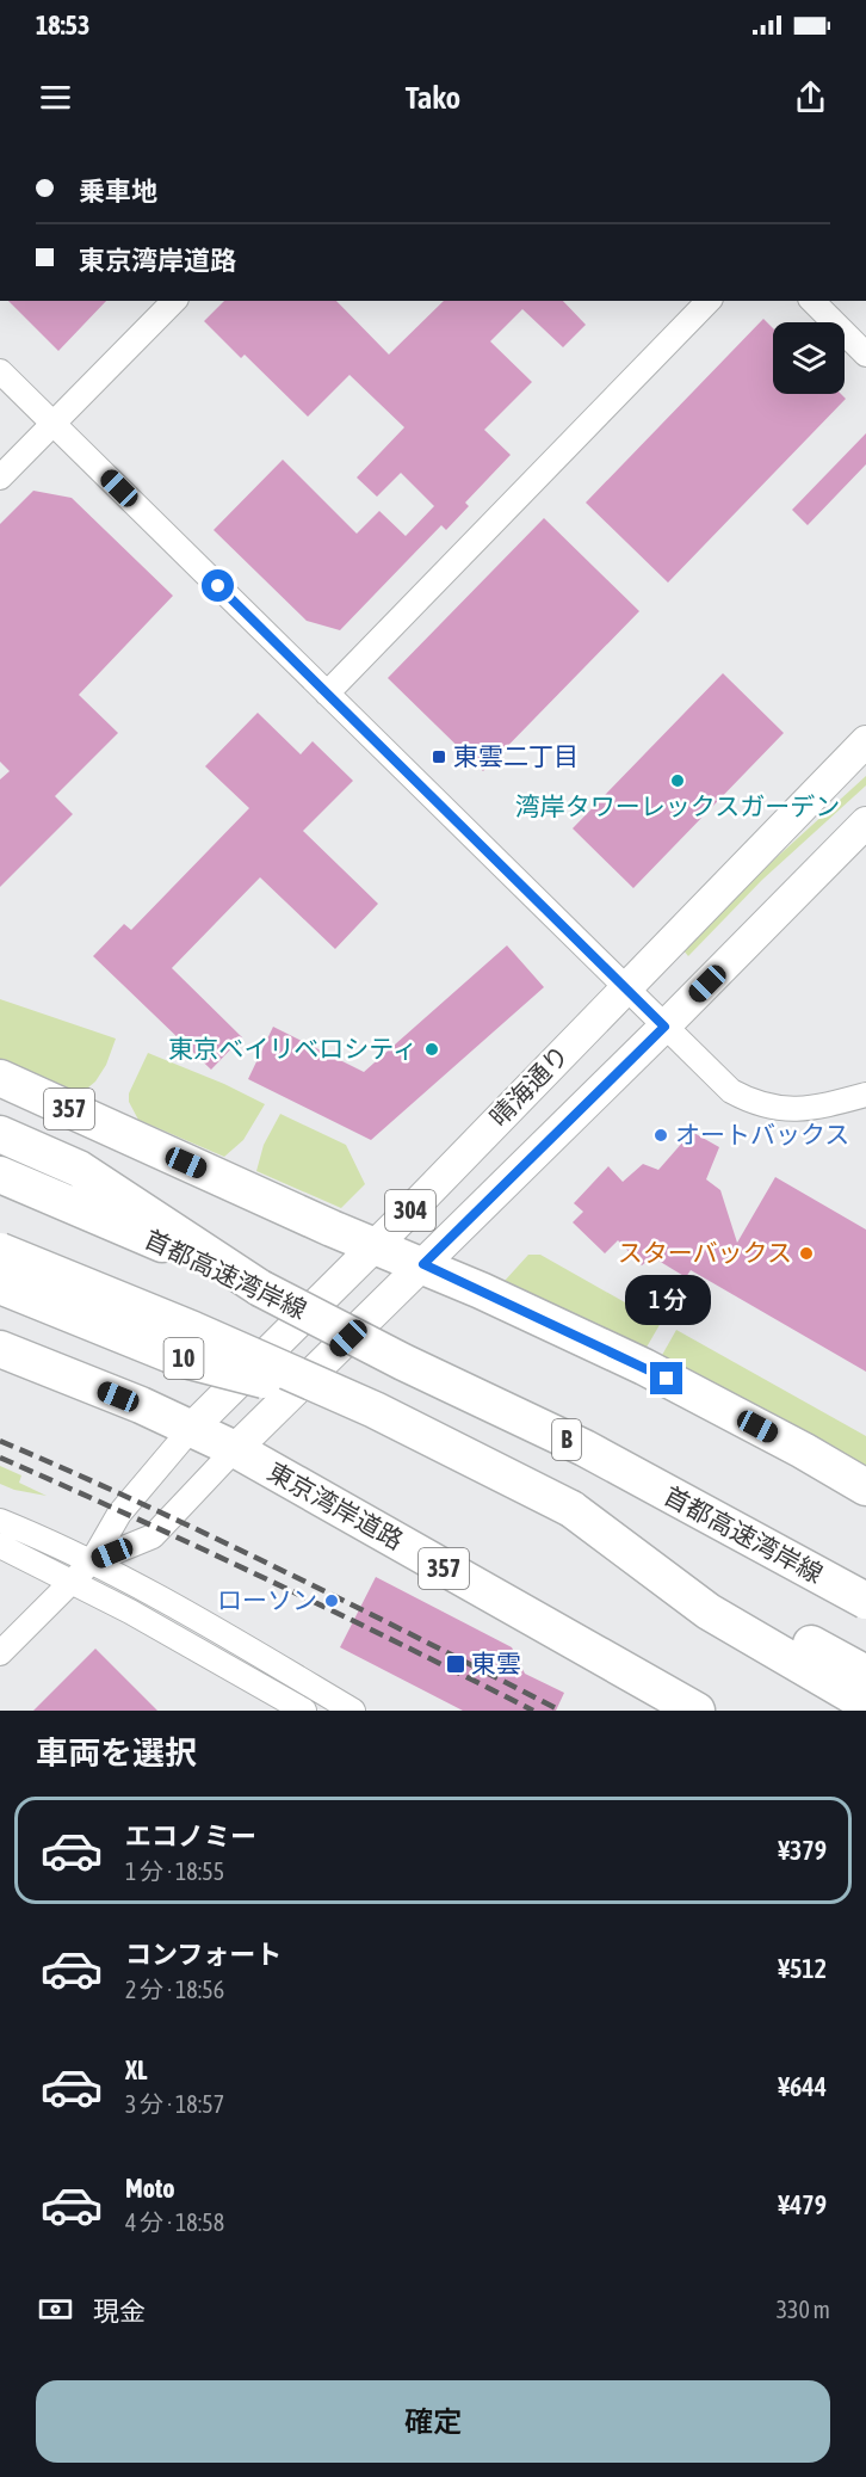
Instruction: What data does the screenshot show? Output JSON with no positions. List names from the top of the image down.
{
  "streets": {
    "highway": [
      "357",
      "首都高速湾岸線",
      "10",
      "B",
      "東京湾岸道路"
    ],
    "main road": ["晴海通り", "304"]
  },
  "crossings": [
    ["晴海通り", "357"],
    ["晴海通り", "東京湾岸道路"],
    ["首都高速湾岸線", "B"],
    ["10", "B"]
  ],
  "places": {
    "transit": ["東雲二丁目", "東雲"],
    "other": [
      "湾岸タワーレックスガーデン",
      "東京ベイリベロシティ",
      "オートバックス",
      "スターバックス",
      "ローソン"
    ]
  },
  "page": {
    "status": "18:53",
    "header": "Tako",
    "banner": ["乗車地", "東京湾岸道路"],
    "bubble": "1 分",
    "heading": "車両を選択",
    "list": [
      {
        "name": "エコノミー",
        "note": "1 分 · 18:55",
        "value": "¥379"
      },
      {
        "name": "コンフォート",
        "note": "2 分 · 18:56",
        "value": "¥512"
      },
      {
        "name": "XL",
        "note": "3 分 · 18:57",
        "value": "¥644"
      },
      {
        "name": "Moto",
        "note": "4 分 · 18:58",
        "value": "¥479"
      }
    ],
    "pay": ["現金", "330 m"],
    "buttons": "確定"
  }
}
